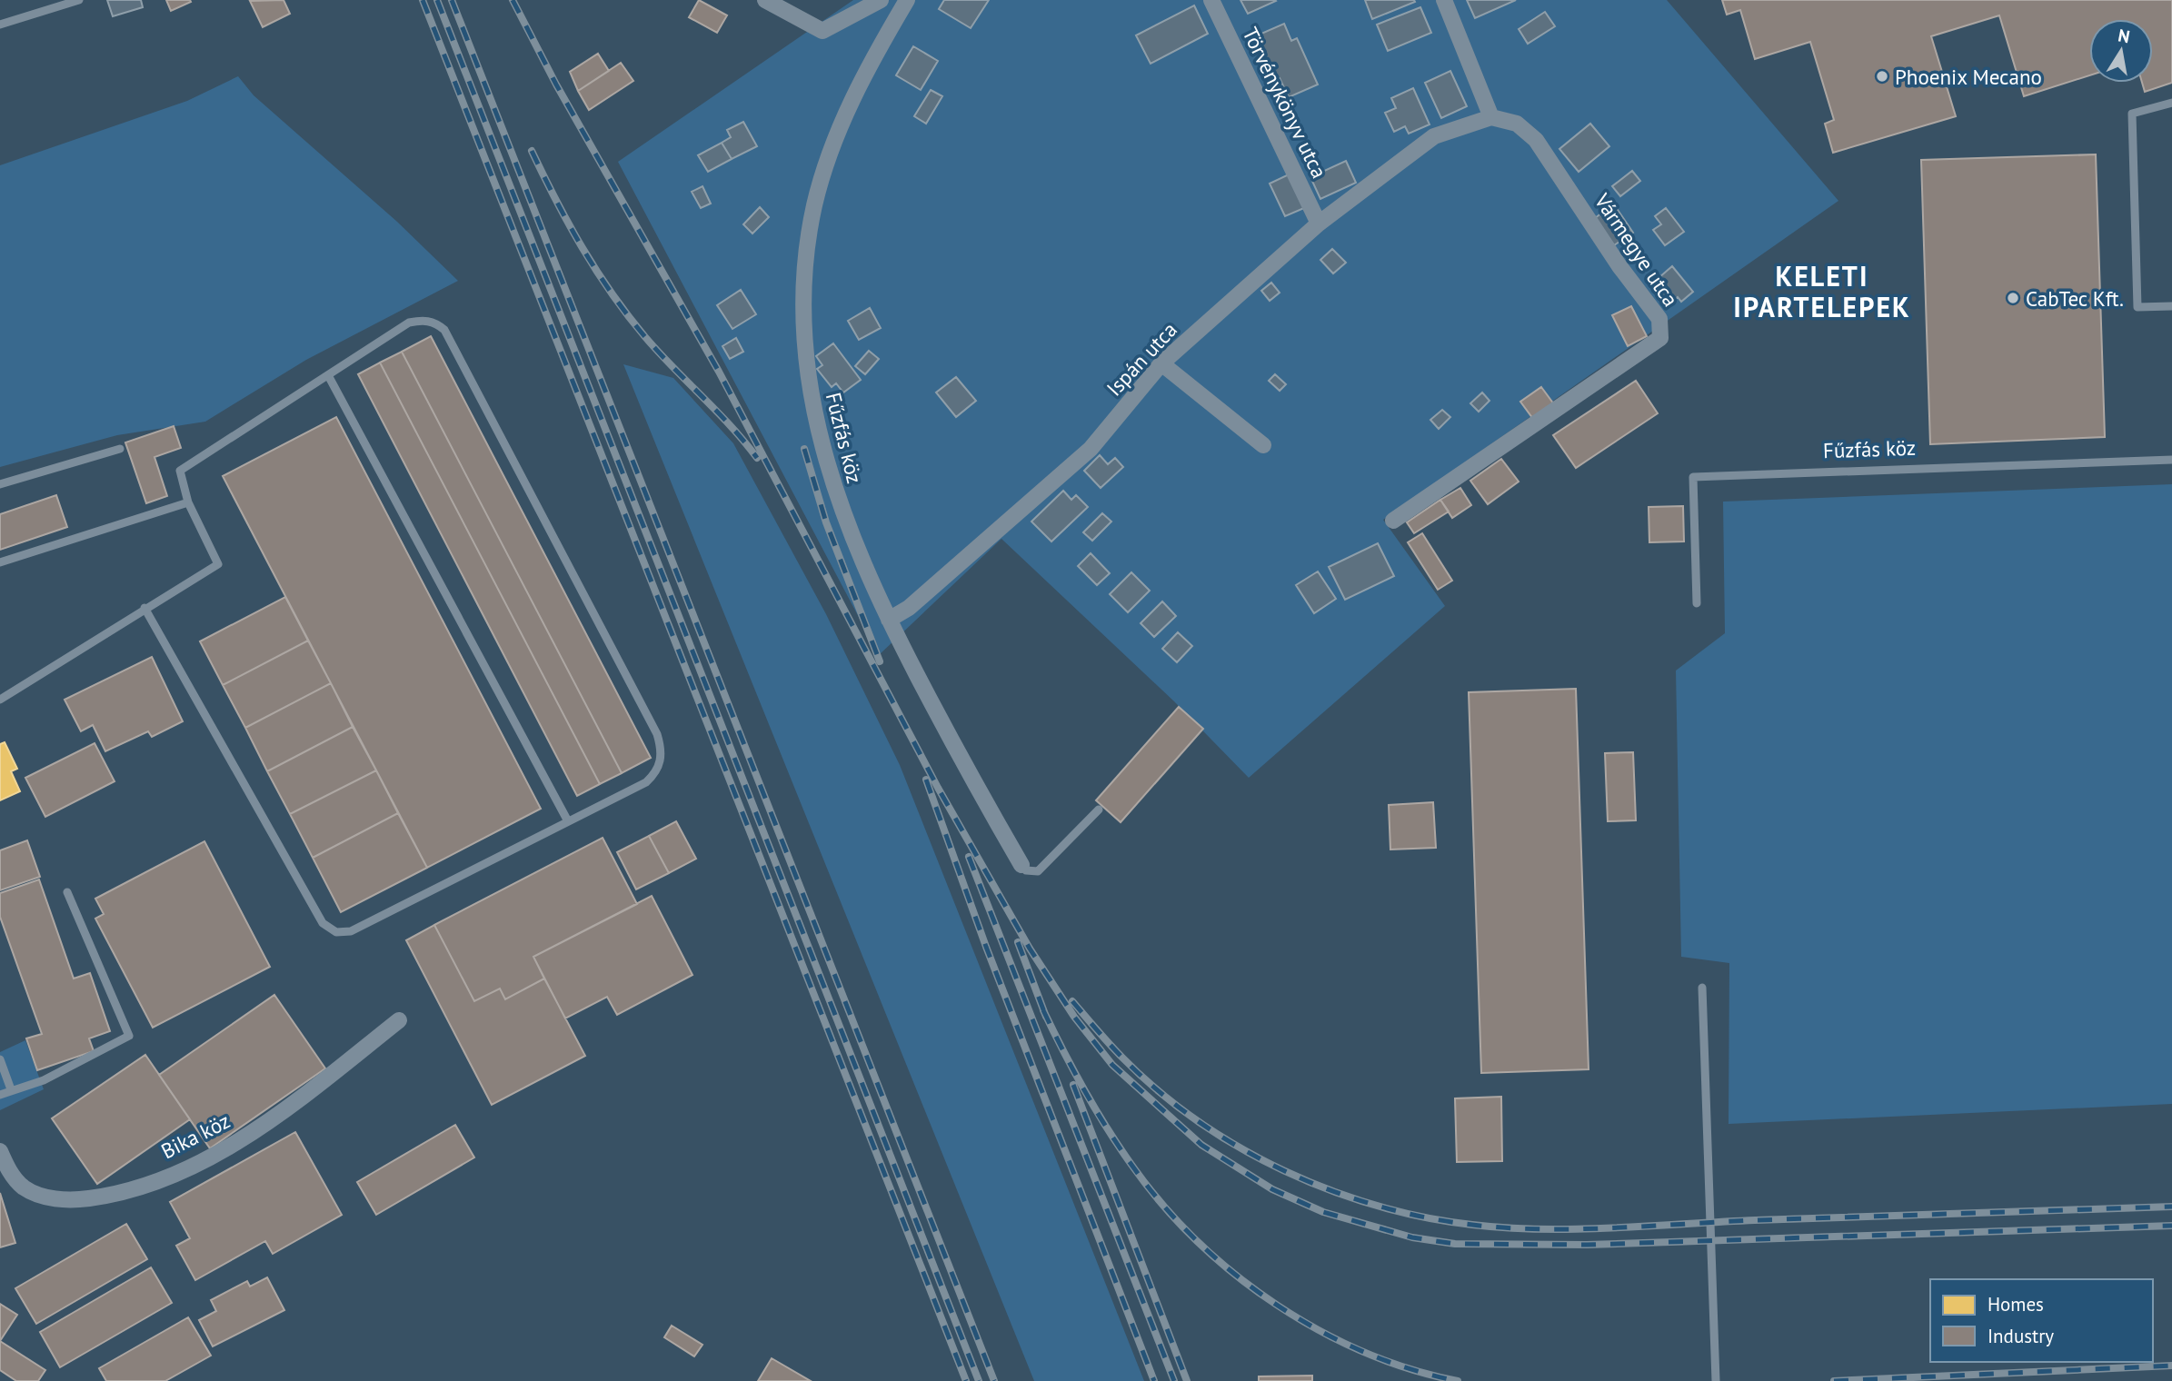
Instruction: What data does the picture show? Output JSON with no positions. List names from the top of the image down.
{
  "streets": {
    "street": [
      "Törvénykönyv utca",
      "Vármegye utca",
      "Ispán utca",
      "Fűzfás köz",
      "Bika köz"
    ]
  },
  "crossings": [
    ["Törvénykönyv utca", "Ispán utca"],
    ["Vármegye utca", "Ispán utca"],
    ["Ispán utca", "Fűzfás köz"]
  ],
  "districts": ["KELETI IPARTELEPEK"],
  "places": ["Phoenix Mecano", "CabTec Kft."],
  "legend": ["Homes", "Industry"],
  "north": "top"
}
